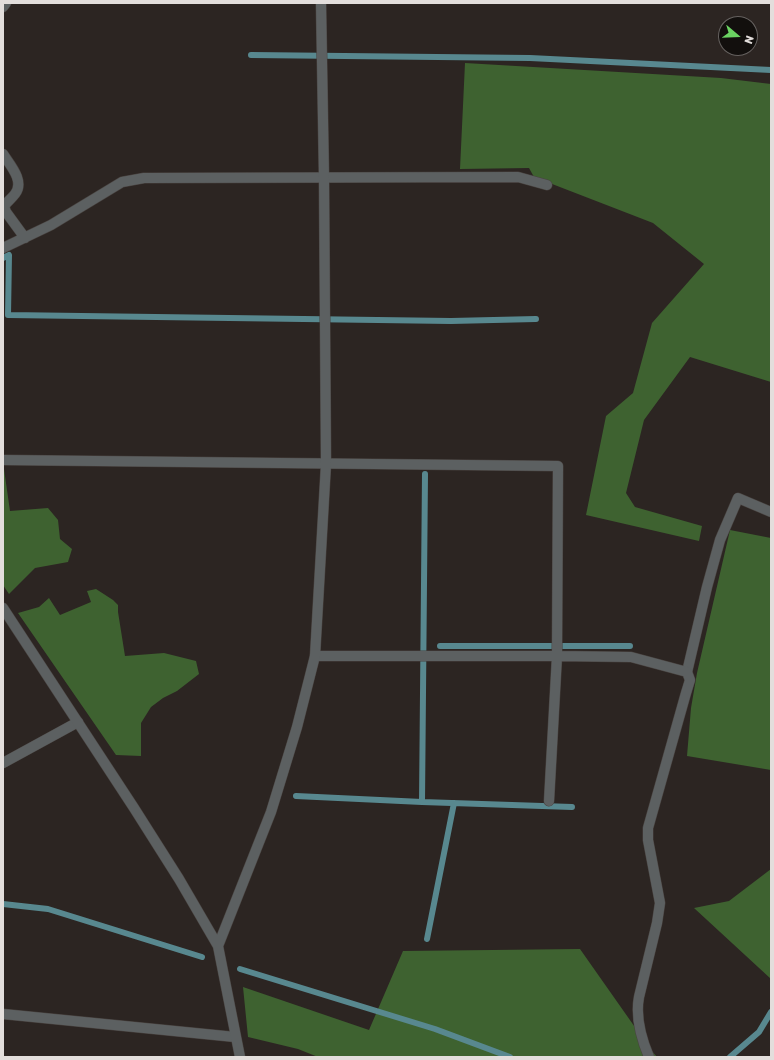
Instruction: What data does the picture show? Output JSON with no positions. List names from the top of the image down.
{
  "north": "right"
}
